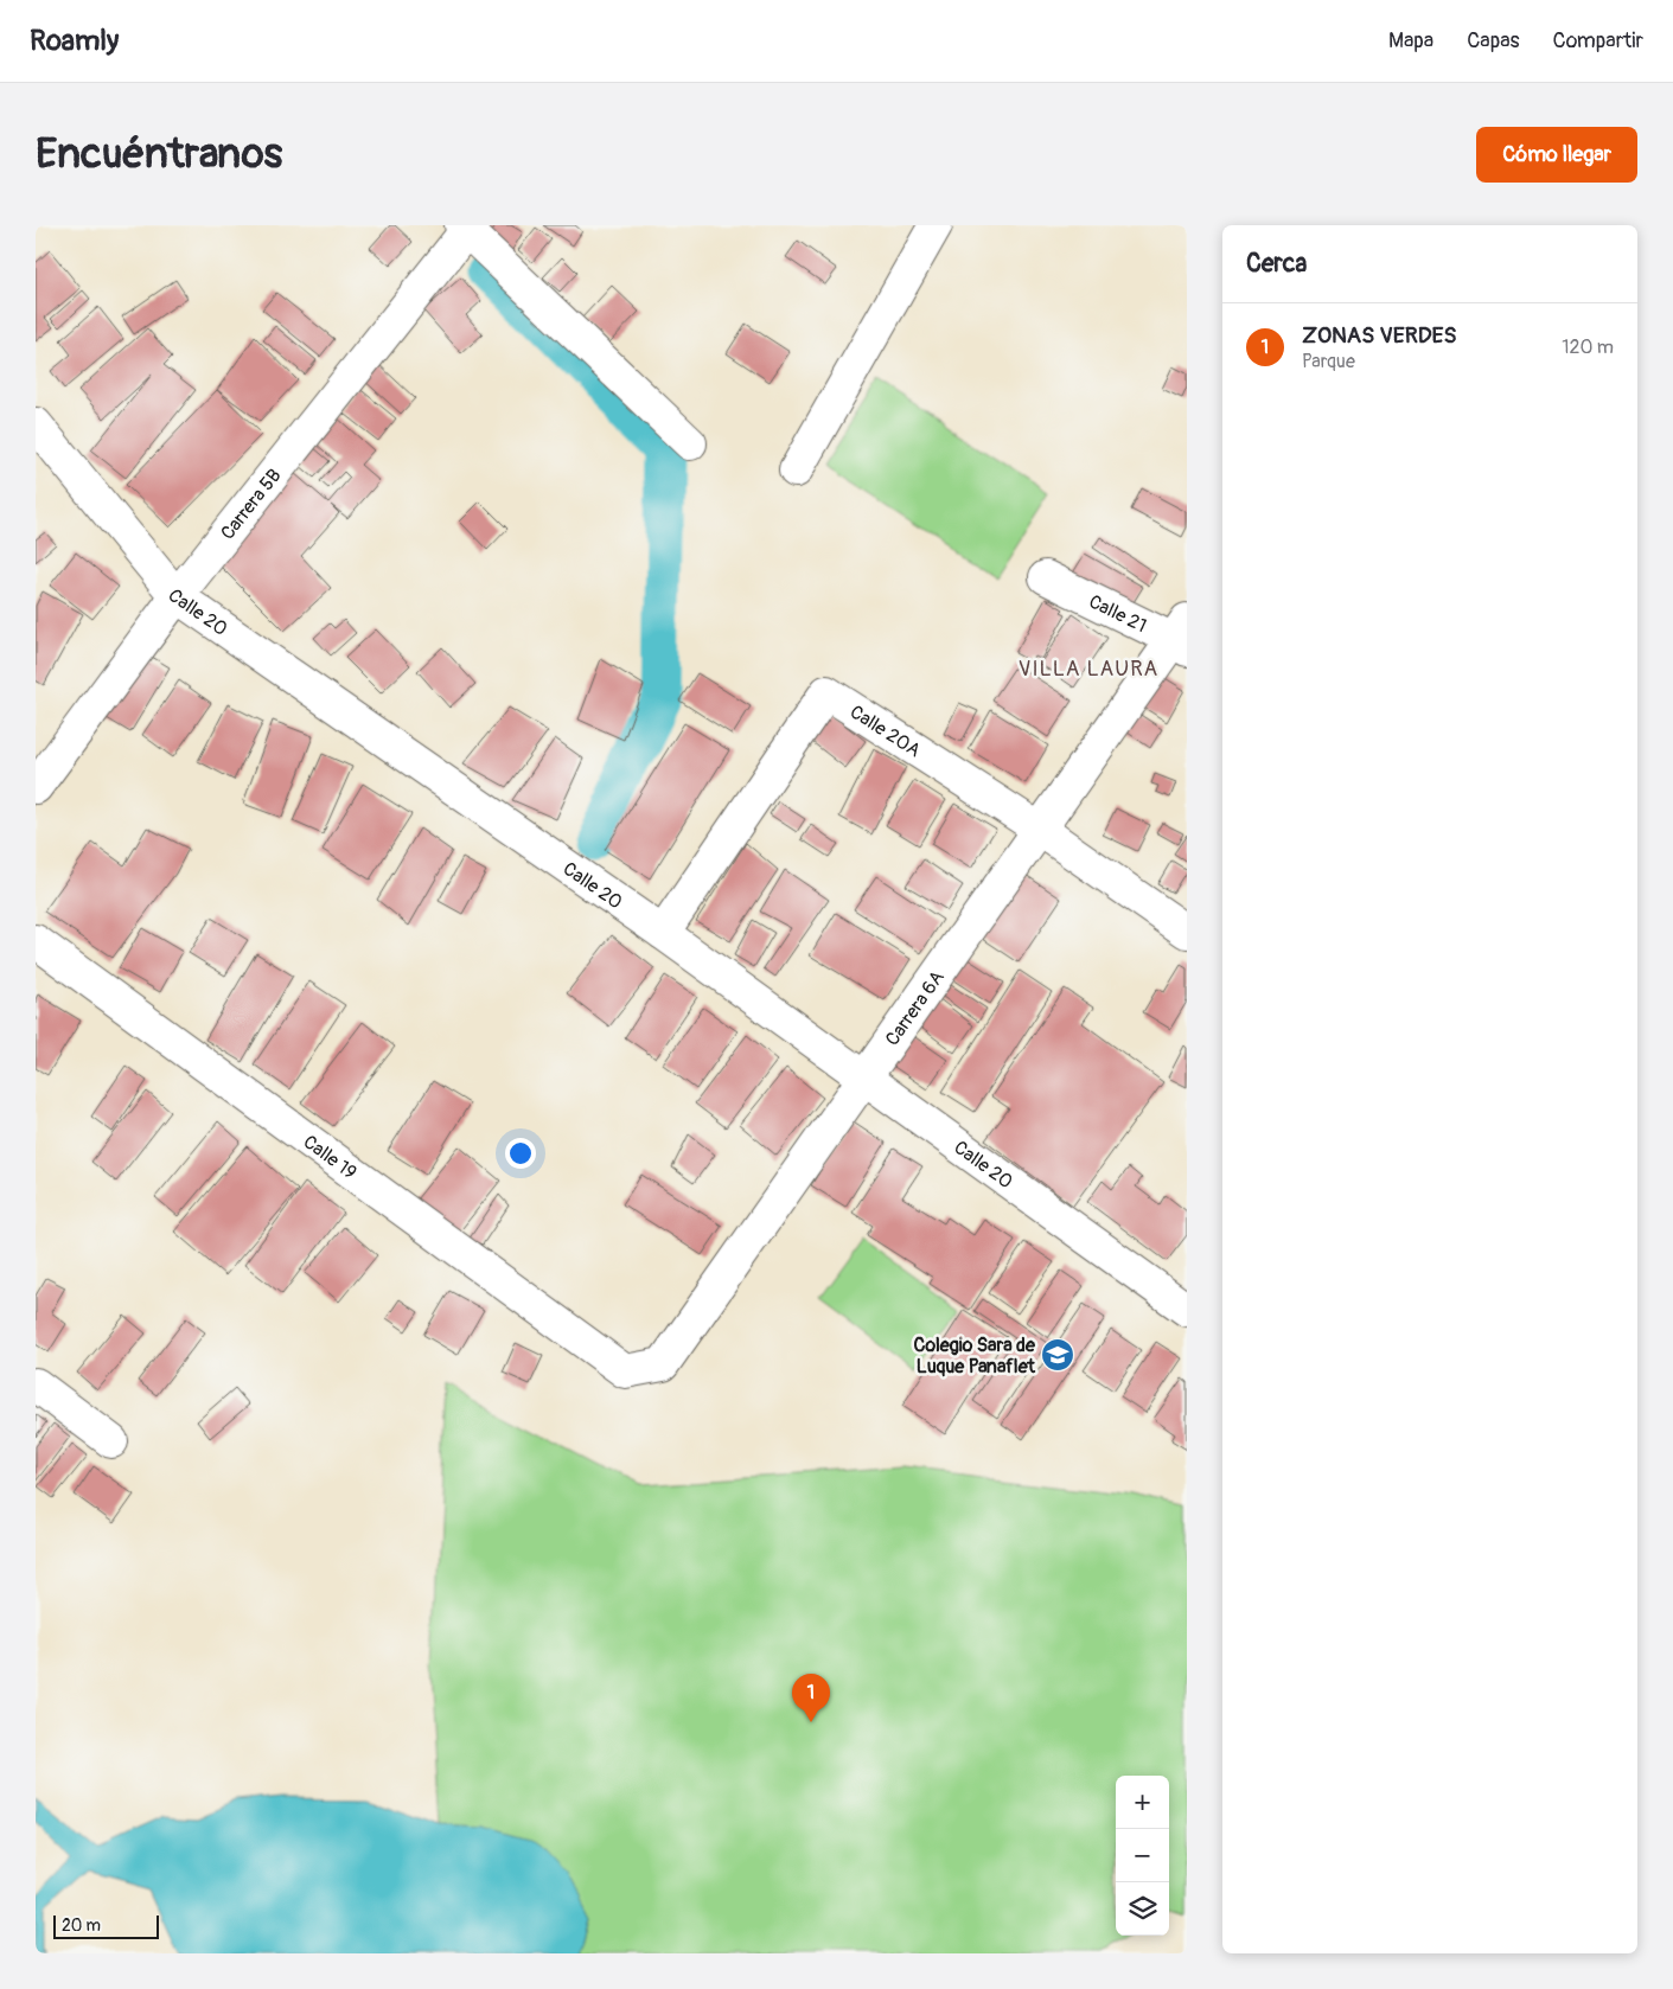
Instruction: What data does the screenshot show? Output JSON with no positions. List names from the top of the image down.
{
  "streets": {
    "street": [
      "Carrera 5B",
      "Calle 20",
      "Calle 21",
      "Calle 20A",
      "Carrera 6A",
      "Calle 19"
    ]
  },
  "crossings": [
    ["Carrera 5B", "Calle 20"],
    ["Calle 20", "Calle 20A"],
    ["Calle 20", "Carrera 6A"],
    ["Calle 21", "Carrera 6A"],
    ["Calle 20A", "Carrera 6A"],
    ["Carrera 6A", "Calle 19"]
  ],
  "districts": ["VILLA LAURA"],
  "places": {
    "school or university": ["Colegio Sara de Luque Panaflet"]
  },
  "scale_bar": "20 m",
  "page": {
    "header": "Roamly",
    "nav": ["Mapa", "Capas", "Compartir"],
    "buttons": "Cómo llegar",
    "title": "Encuéntranos",
    "heading": "Cerca",
    "list": [
      {
        "mark": "1",
        "name": "ZONAS VERDES",
        "note": "Parque",
        "value": "120 m"
      }
    ],
    "pins": "1",
    "map_buttons": ["+", "−"],
    "scale": "20 m"
  }
}
